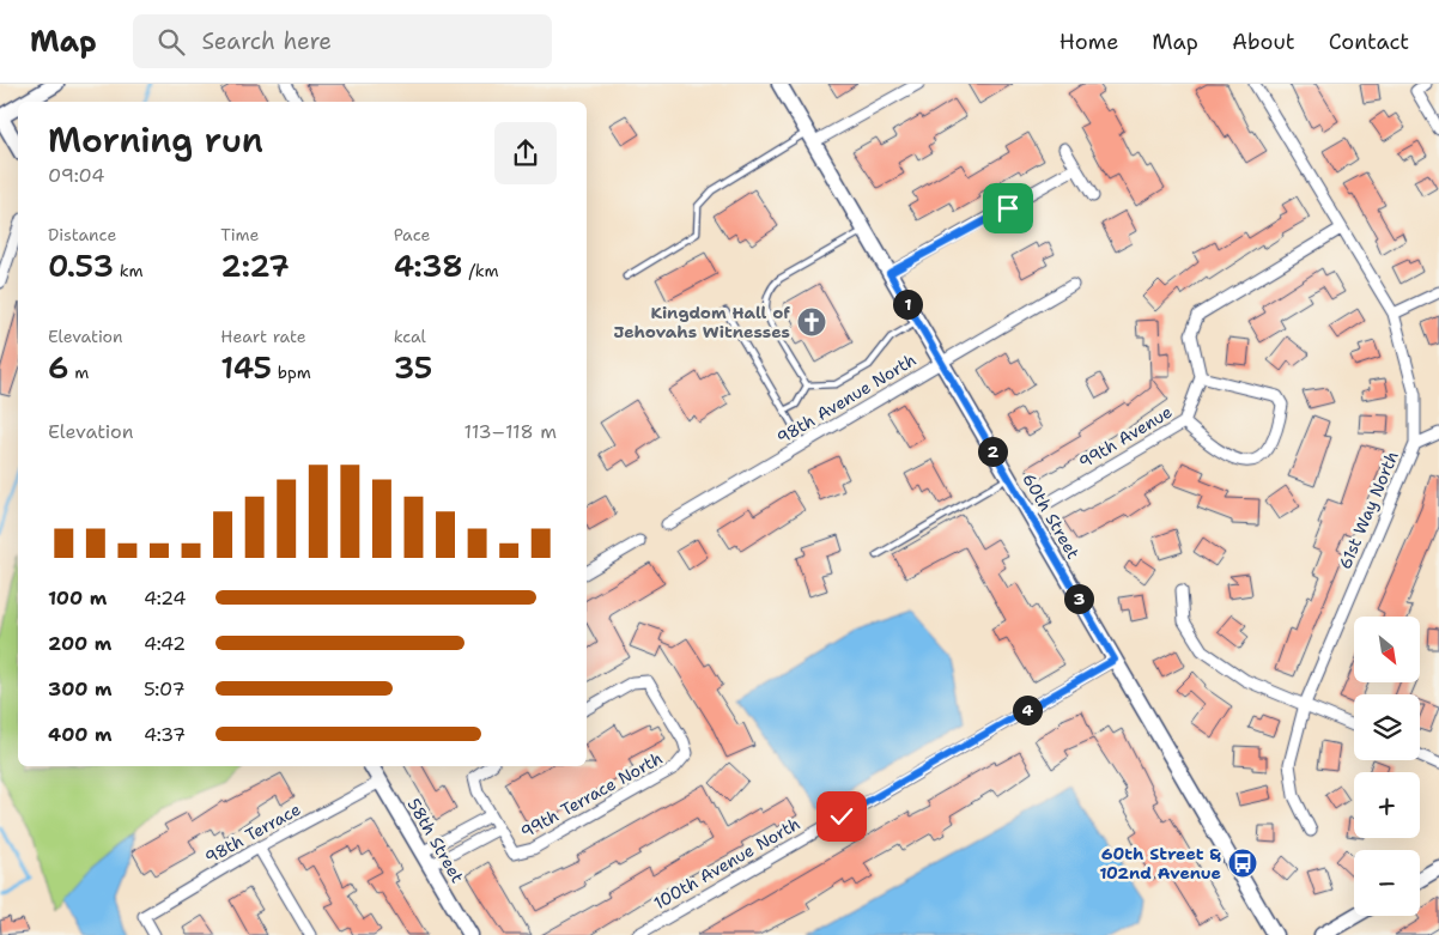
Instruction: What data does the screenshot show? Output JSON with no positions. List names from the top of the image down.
{
  "streets": {
    "street": [
      "98th Avenue North",
      "99th Avenue",
      "61st Way North",
      "60th Street",
      "99th Terrace North",
      "98th Terrace",
      "58th Street",
      "100th Avenue North"
    ]
  },
  "crossings": [
    ["98th Avenue North", "60th Street"],
    ["99th Avenue", "60th Street"],
    ["60th Street", "100th Avenue North"],
    ["98th Terrace", "58th Street"]
  ],
  "places": {
    "church": ["Kingdom Hall of Jehovahs Witnesses"],
    "bus stop": ["60th Street & 102nd Avenue"]
  },
  "north": "bottom right",
  "page": {
    "header": "Map",
    "search": "Search here",
    "nav": [
      "Home",
      "Map",
      "About",
      "Contact"
    ],
    "heading": ["Morning run", "09:04"],
    "stats": [
      ["Distance", "0.53 km"],
      ["Time", "2:27"],
      ["Pace", "4:38 /km"],
      ["Elevation", "6 m"],
      ["Heart rate", "145 bpm"],
      ["kcal", "35"]
    ],
    "pins": [
      "1",
      "2",
      "3",
      "4"
    ],
    "chart": ["Elevation", "113–118 m"],
    "list": [
      {
        "name": "100 m",
        "note": "4:24"
      },
      {
        "name": "200 m",
        "note": "4:42"
      },
      {
        "name": "300 m",
        "note": "5:07"
      },
      {
        "name": "400 m",
        "note": "4:37"
      }
    ],
    "map_buttons": ["+", "−"]
  }
}
